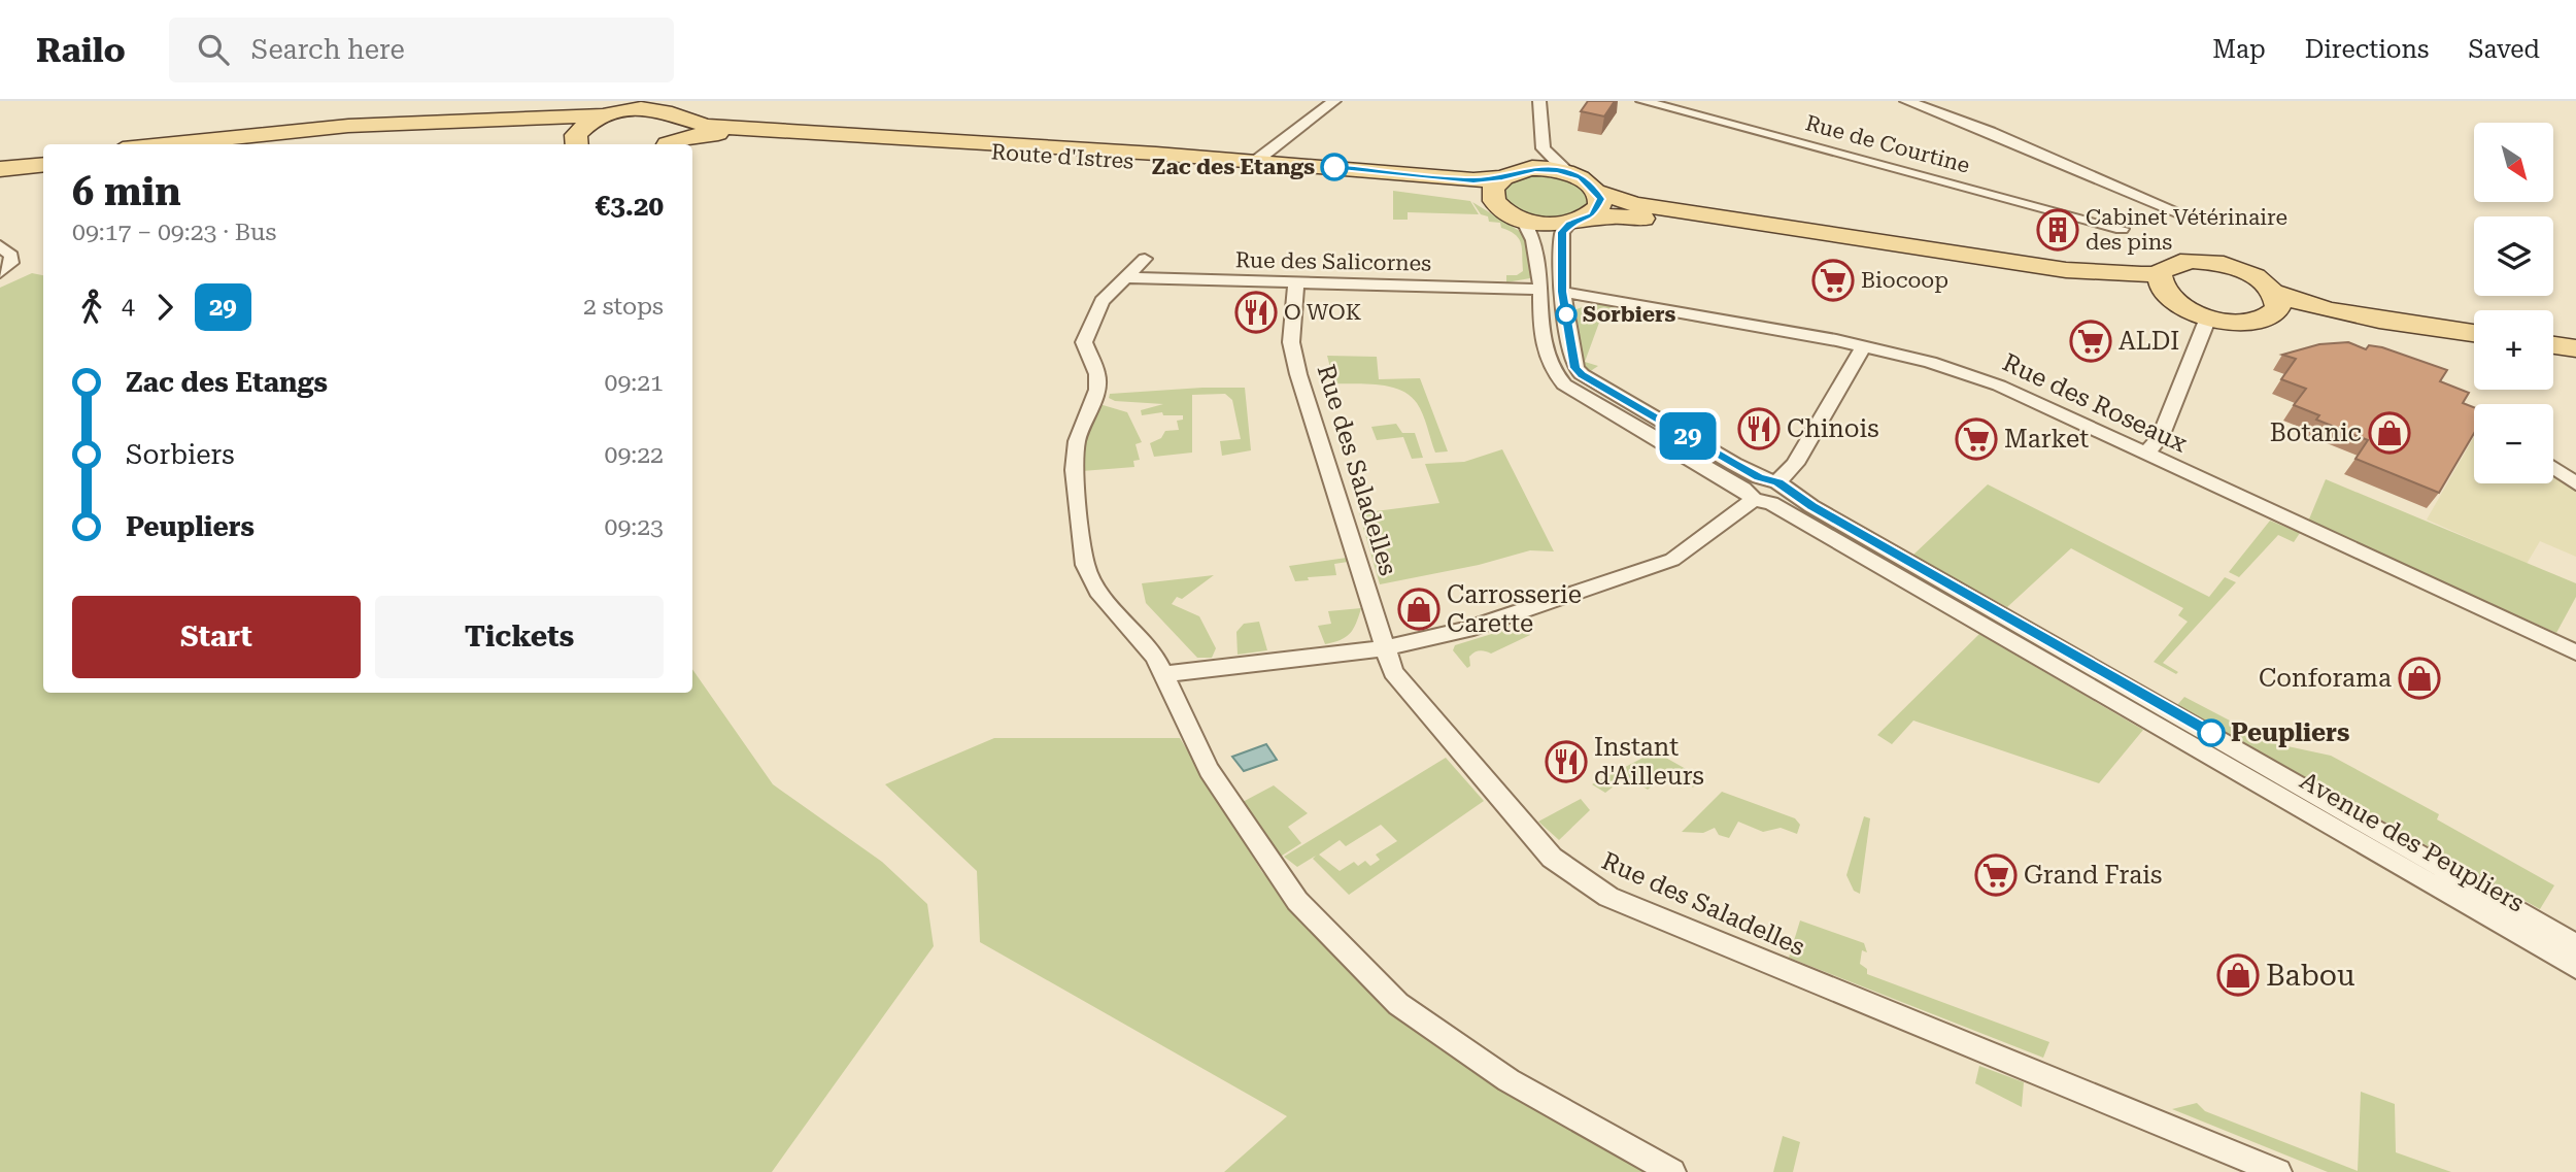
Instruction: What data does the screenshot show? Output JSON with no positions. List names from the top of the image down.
{
  "streets": {
    "main road": ["Route d'Istres"],
    "street": [
      "Rue de Courtine",
      "Rue des Salicornes",
      "Rue des Roseaux",
      "Rue des Saladelles",
      "Avenue des Peupliers"
    ]
  },
  "crossings": [
    ["Route d'Istres", "Avenue des Peupliers"],
    ["Rue des Salicornes", "Rue des Saladelles"],
    ["Rue des Salicornes", "Avenue des Peupliers"],
    ["Rue des Roseaux", "Avenue des Peupliers"]
  ],
  "places": {
    "other": ["Zac des Etangs", "Sorbiers", "Peupliers"],
    "building": ["Cabinet Vétérinaire des pins"],
    "supermarket": [
      "Biocoop",
      "ALDI",
      "Market",
      "Grand Frais"
    ],
    "restaurant": ["O WOK", "Chinois", "Instant d'Ailleurs"],
    "shop": [
      "Botanic",
      "Carrosserie Carette",
      "Conforama",
      "Babou"
    ]
  },
  "lines": ["bus line 29"],
  "north": "bottom right",
  "page": {
    "header": "Railo",
    "search": "Search here",
    "nav": ["Map", "Directions", "Saved"],
    "on_map": "29",
    "map_buttons": ["+", "−"],
    "heading": ["6 min", "09:17 – 09:23 · Bus", "€3.20"],
    "legs": ["4", "29", "2 stops"],
    "list": [
      {
        "name": "Zac des Etangs",
        "value": "09:21"
      },
      {
        "name": "Sorbiers",
        "value": "09:22"
      },
      {
        "name": "Peupliers",
        "value": "09:23"
      }
    ],
    "buttons": ["Start", "Tickets"]
  }
}
